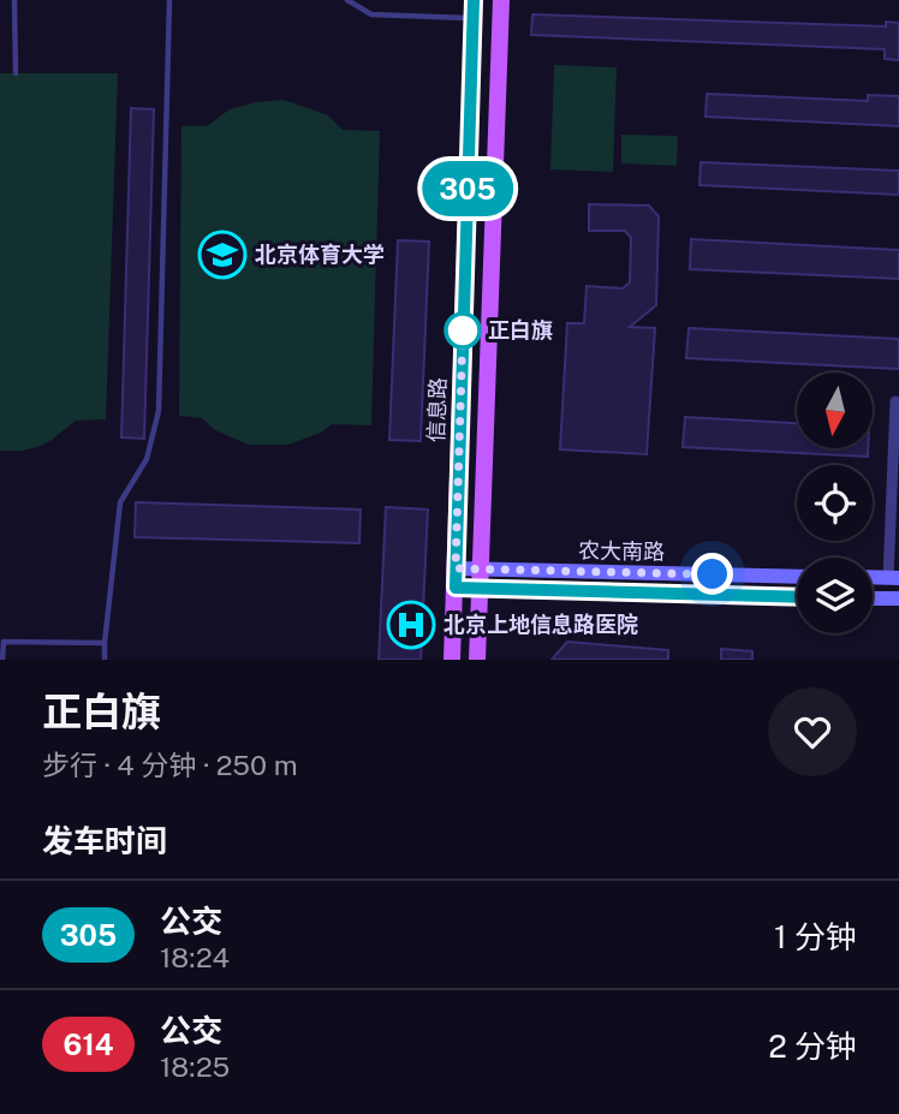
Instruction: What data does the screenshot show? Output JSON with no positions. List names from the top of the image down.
{
  "streets": {
    "main road": ["信息路", "农大南路"]
  },
  "crossings": [
    ["信息路", "农大南路"]
  ],
  "places": {
    "school or university": ["北京体育大学"],
    "other": ["正白旗"],
    "hospital": ["北京上地信息路医院"]
  },
  "lines": ["bus line 305"],
  "north": "bottom",
  "page": {
    "on_map": "305",
    "heading": [
      ["正白旗", "步行 · 4 分钟 · 250 m"],
      "发车时间"
    ],
    "list": [
      {
        "mark": "305",
        "name": "公交",
        "note": "18:24",
        "value": "1 分钟"
      },
      {
        "mark": "614",
        "name": "公交",
        "note": "18:25",
        "value": "2 分钟"
      }
    ]
  }
}
